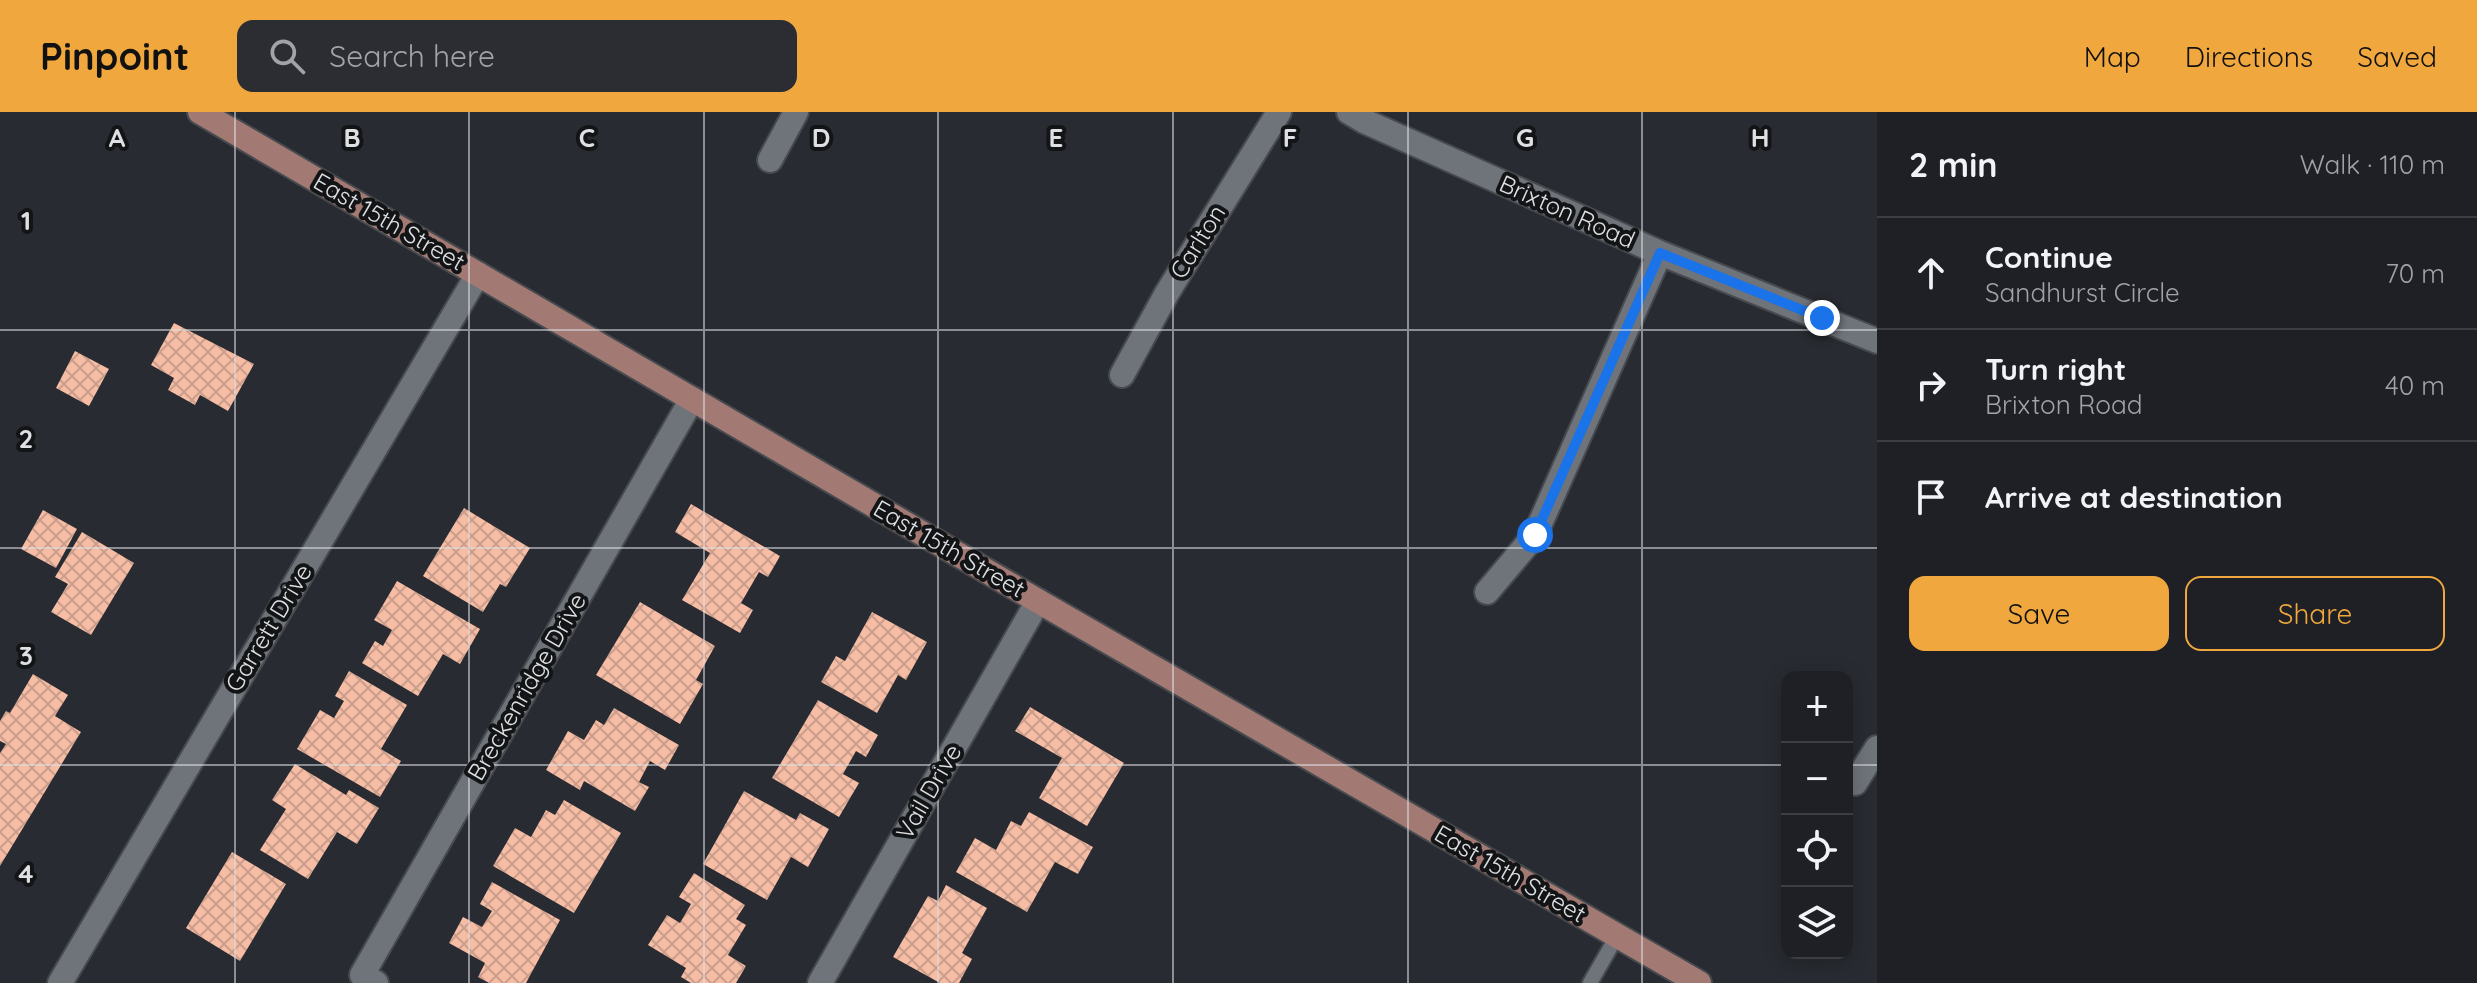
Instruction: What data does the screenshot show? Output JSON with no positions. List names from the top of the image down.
{
  "streets": {
    "main road": ["East 15th Street"],
    "street": [
      "Brixton Road",
      "Carlton",
      "Garrett Drive",
      "Breckenridge Drive",
      "Vail Drive"
    ]
  },
  "crossings": [
    ["East 15th Street", "Garrett Drive"],
    ["East 15th Street", "Breckenridge Drive"],
    ["East 15th Street", "Vail Drive"]
  ],
  "page": {
    "header": "Pinpoint",
    "search": "Search here",
    "nav": ["Map", "Directions", "Saved"],
    "heading": ["2 min", "Walk · 110 m"],
    "list": [
      ["Continue", "Sandhurst Circle", "70 m"],
      ["Turn right", "Brixton Road", "40 m"],
      "Arrive at destination"
    ],
    "buttons": ["Save", "Share"],
    "map_buttons": ["+", "−"]
  },
  "grid": {
    "columns": [
      "A",
      "B",
      "C",
      "D",
      "E",
      "F",
      "G",
      "H"
    ],
    "rows": [
      "1",
      "2",
      "3",
      "4"
    ]
  }
}
